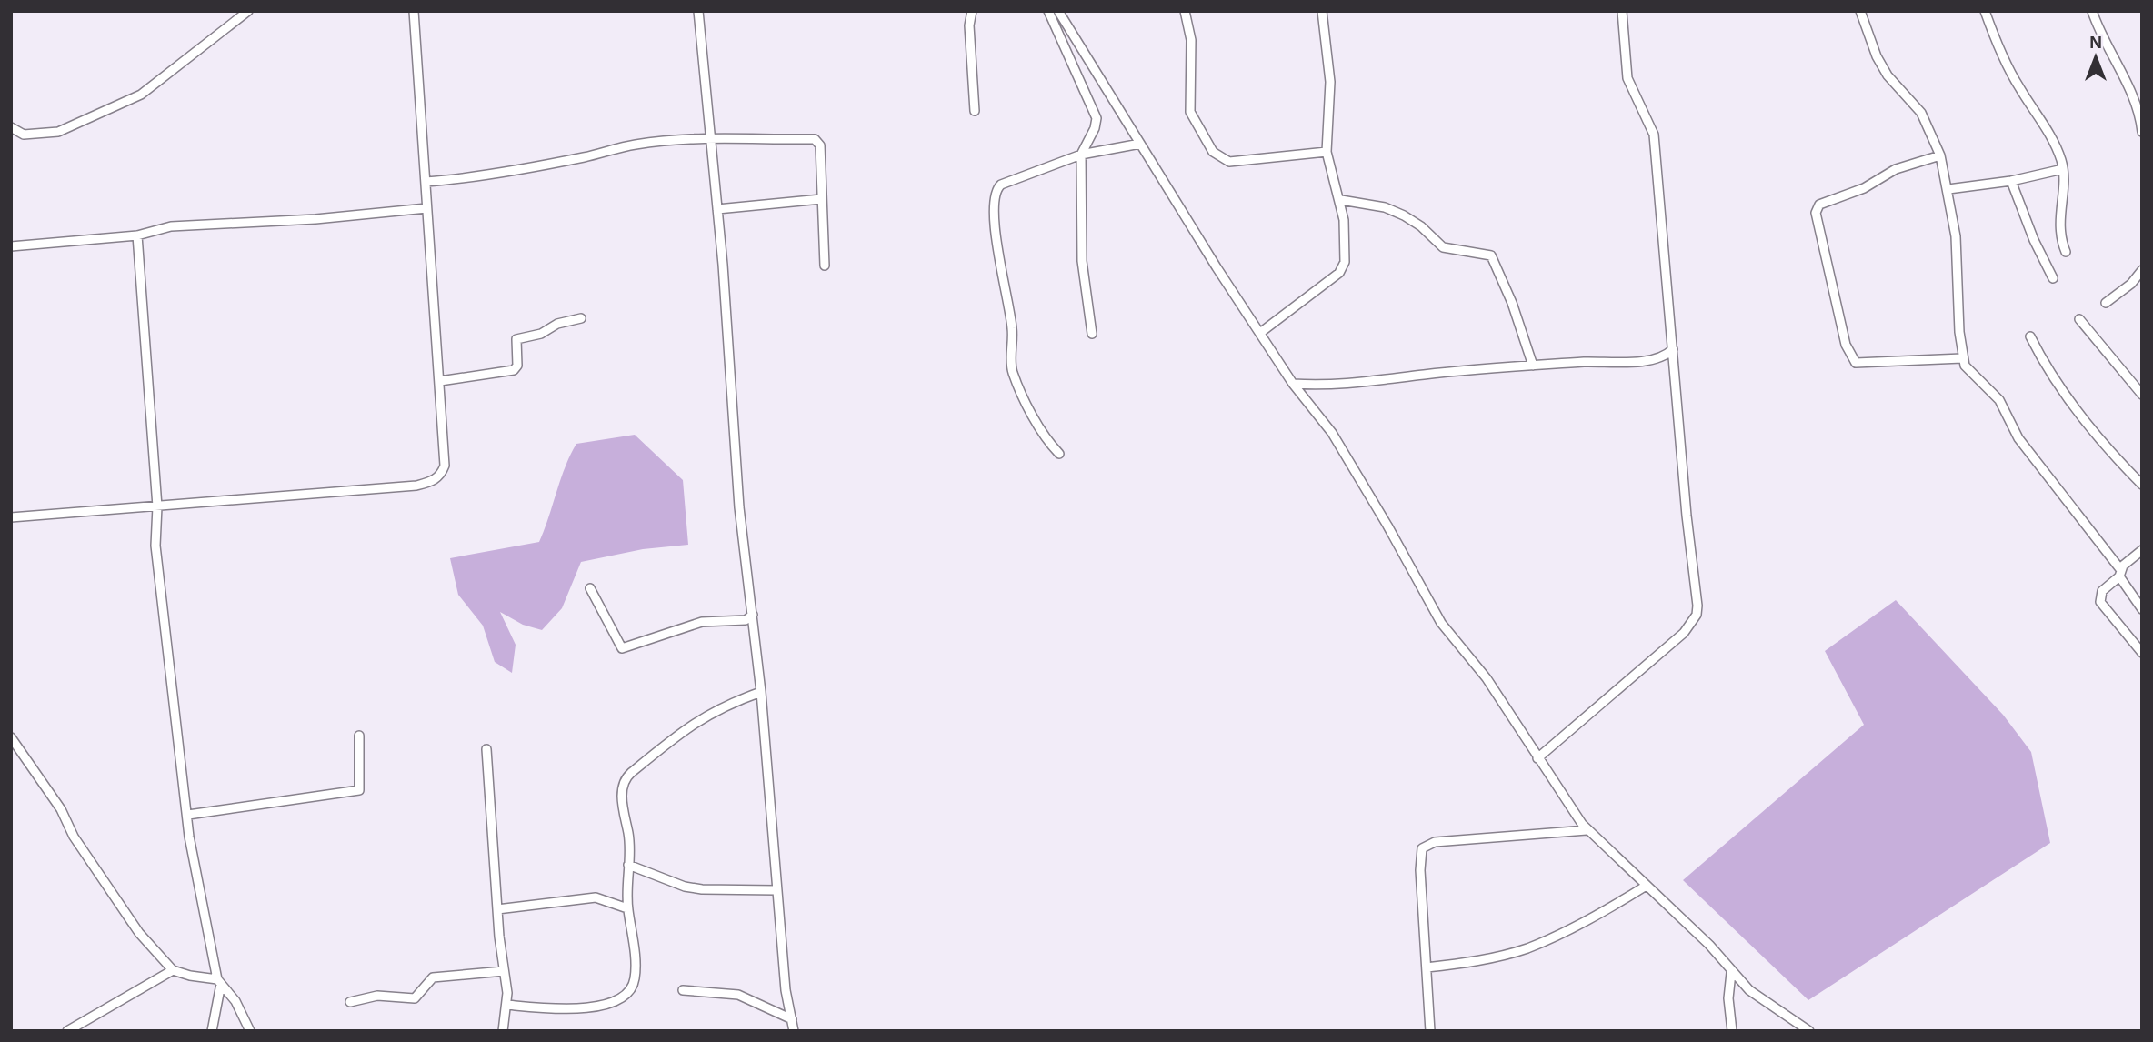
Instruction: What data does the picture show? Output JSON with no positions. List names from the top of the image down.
{
  "north": "top"
}
